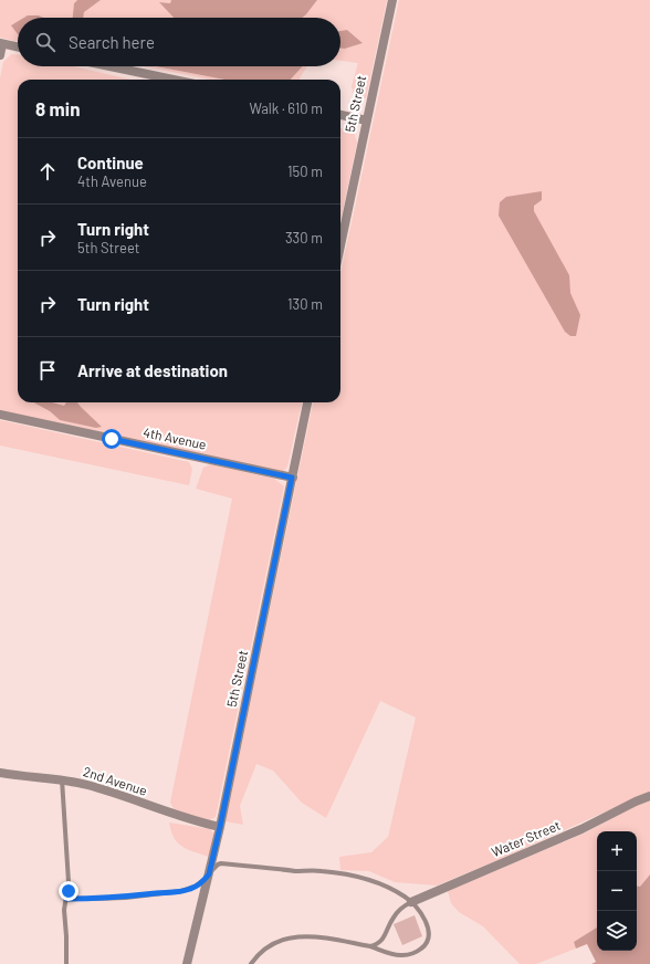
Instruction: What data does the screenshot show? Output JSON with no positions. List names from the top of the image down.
{
  "streets": {
    "street": [
      "5th Street",
      "4th Avenue",
      "2nd Avenue",
      "Water Street"
    ]
  },
  "crossings": [
    ["5th Street", "4th Avenue"],
    ["5th Street", "2nd Avenue"]
  ],
  "page": {
    "search": "Search here",
    "heading": ["8 min", "Walk · 610 m"],
    "list": [
      ["Continue", "4th Avenue", "150 m"],
      ["Turn right", "5th Street", "330 m"],
      ["Turn right", "130 m"],
      "Arrive at destination"
    ],
    "map_buttons": ["+", "−"]
  }
}
